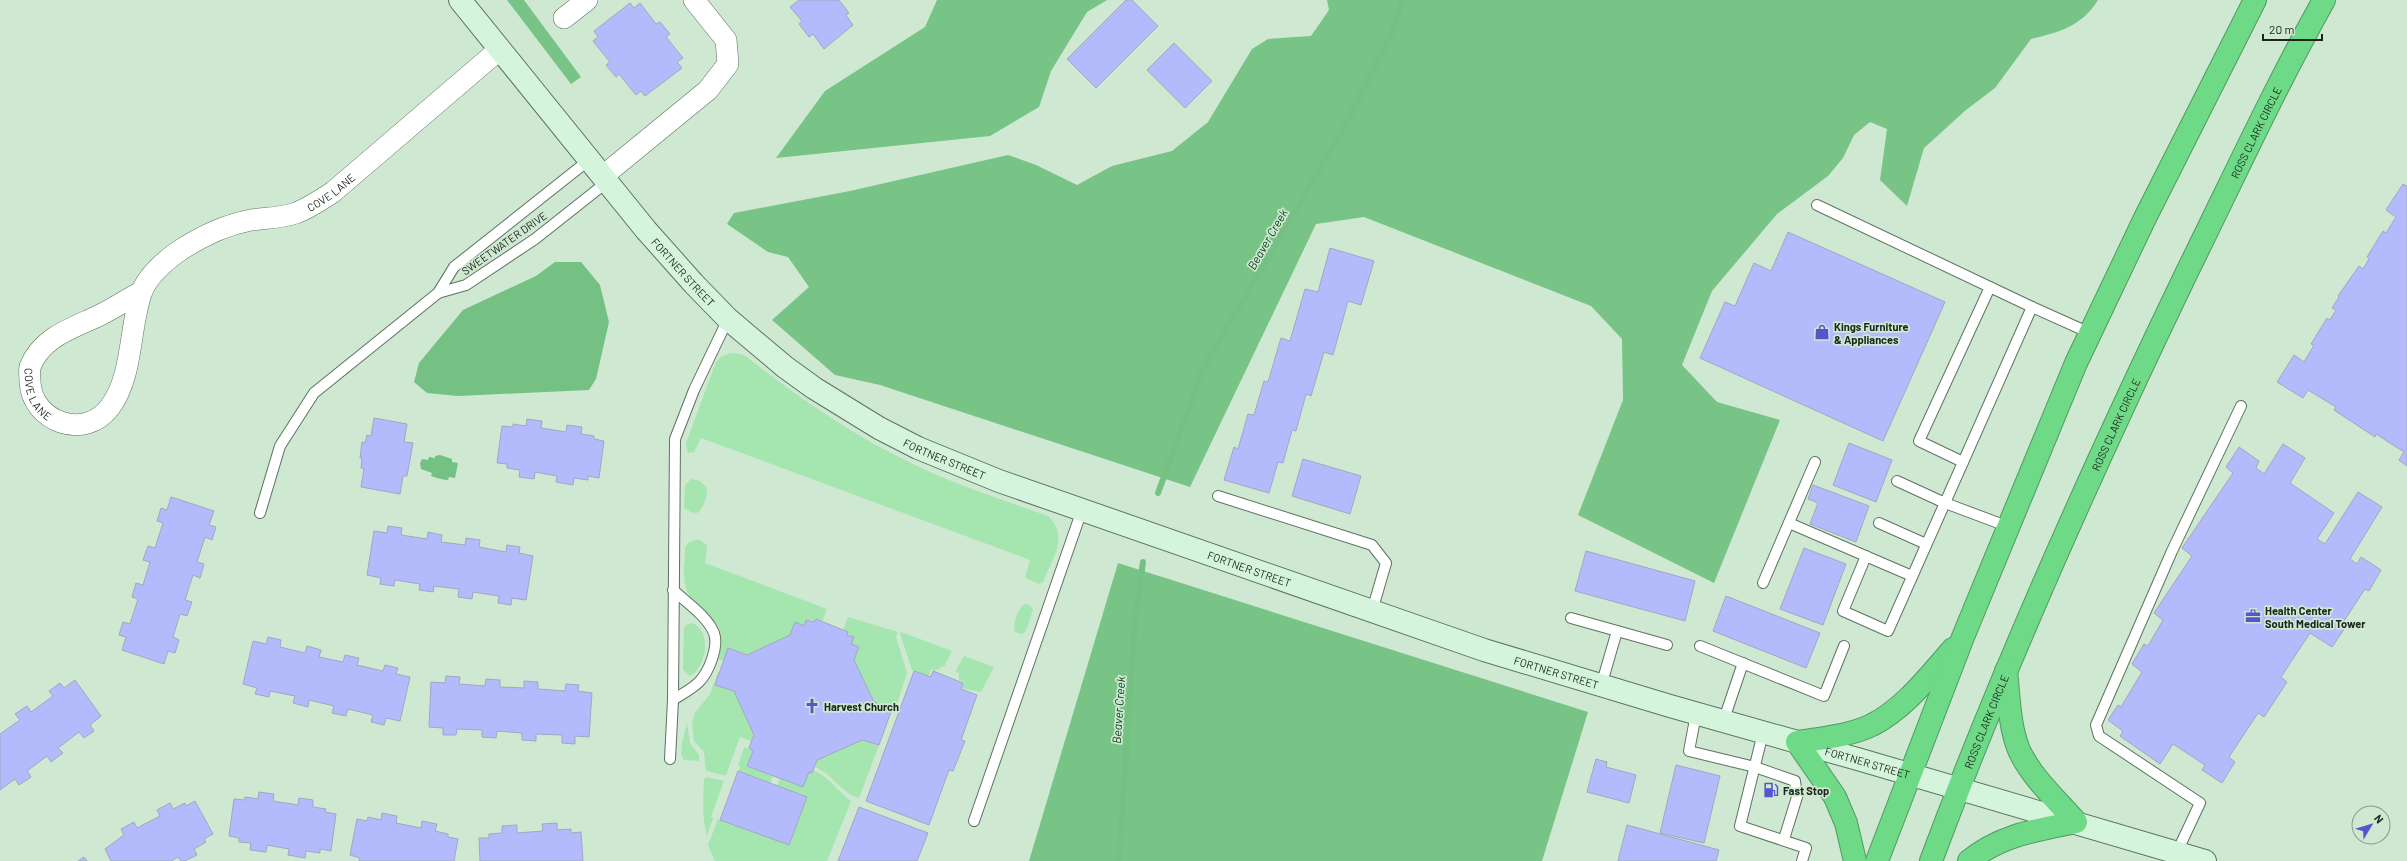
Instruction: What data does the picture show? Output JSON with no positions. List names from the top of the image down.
{
  "streets": {
    "highway": ["ROSS CLARK CIRCLE"],
    "street": ["COVE LANE", "FORTNER STREET"],
    "lane": ["SWEETWATER DRIVE"]
  },
  "crossings": [
    ["ROSS CLARK CIRCLE", "FORTNER STREET"],
    ["COVE LANE", "FORTNER STREET"],
    ["SWEETWATER DRIVE", "FORTNER STREET"]
  ],
  "water": ["Beaver Creek"],
  "places": {
    "shop": ["Kings Furniture & Appliances"],
    "office": ["Health Center South Medical Tower"],
    "church": ["Harvest Church"],
    "fuel station": ["Fast Stop"]
  },
  "scale_bar": "20 m",
  "north": "top right"
}
